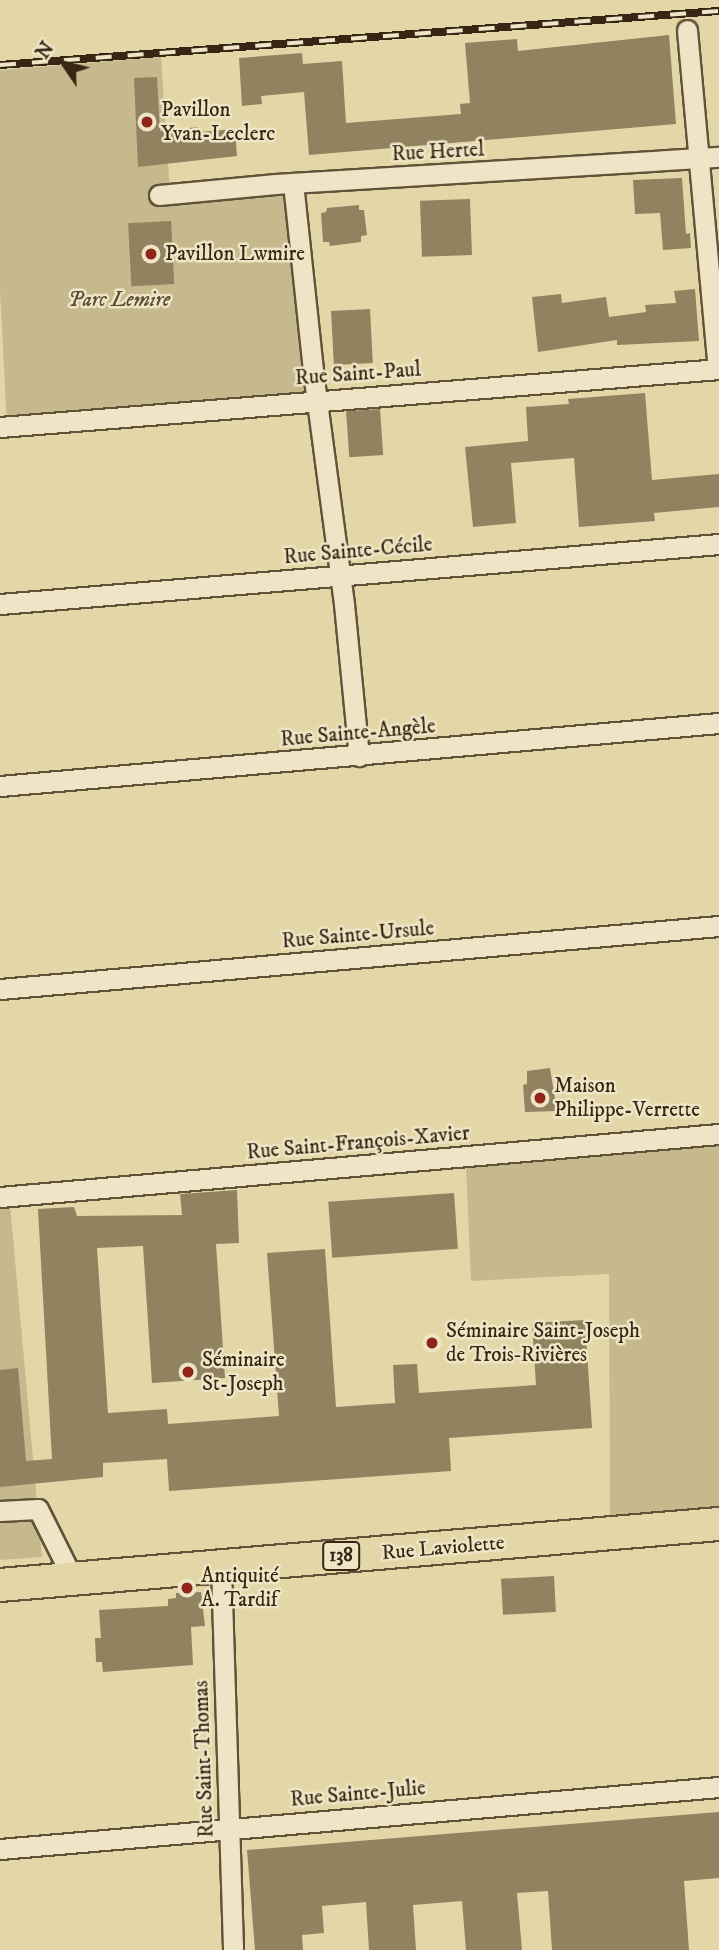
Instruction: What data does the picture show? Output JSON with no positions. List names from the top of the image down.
{
  "streets": {
    "main road": ["Rue Laviolette", "138"],
    "street": [
      "Rue Hertel",
      "Rue Saint-Paul",
      "Rue Sainte-Cécile",
      "Rue Sainte-Angèle",
      "Rue Sainte-Ursule",
      "Rue Saint-François-Xavier",
      "Rue Saint-Thomas",
      "Rue Sainte-Julie"
    ]
  },
  "crossings": [
    ["Rue Laviolette", "Rue Saint-Thomas"],
    ["Rue Saint-Thomas", "Rue Sainte-Julie"]
  ],
  "parks": ["Parc Lemire"],
  "places": [
    "Pavillon Yvan-Leclerc",
    "Pavillon Lwmire",
    "Maison Philippe-Verrette",
    "Séminaire Saint-Joseph de Trois‑Rivières",
    "Séminaire St-Joseph",
    "Antiquité A. Tardif"
  ],
  "north": "top left"
}
